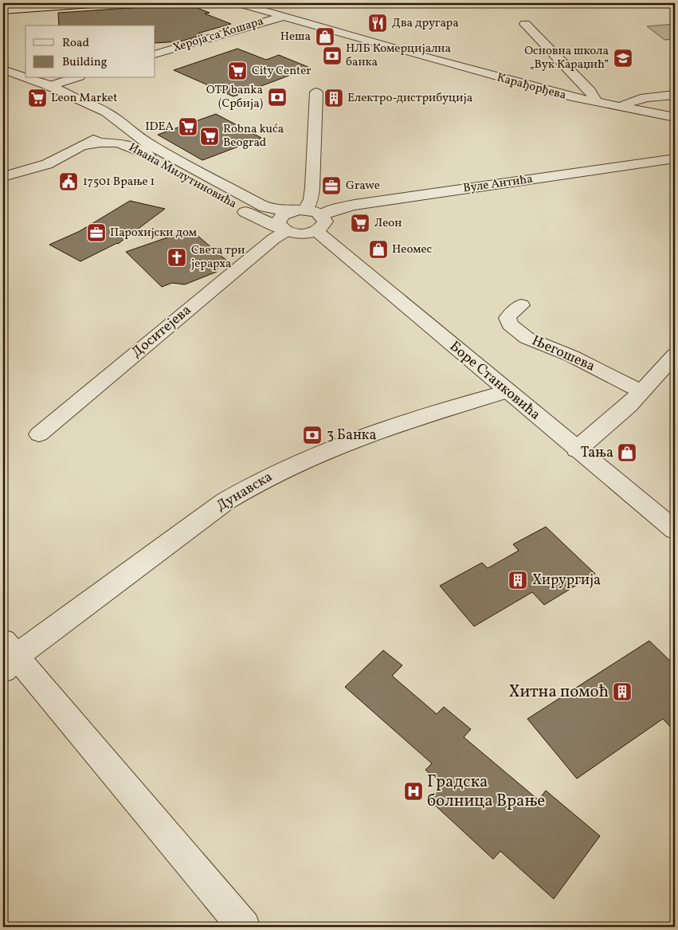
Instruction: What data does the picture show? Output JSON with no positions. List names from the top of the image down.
{
  "streets": {
    "street": [
      "Хероја са Кошара",
      "Карађорђева",
      "Ивана Милутиновића",
      "Вуле Антића",
      "Доситејева",
      "Његошева",
      "Боре Станковића",
      "Дунавска"
    ]
  },
  "crossings": [
    ["Хероја са Кошара", "Карађорђева"],
    ["Ивана Милутиновића", "Вуле Антића"],
    ["Ивана Милутиновића", "Доситејева"],
    ["Ивана Милутиновића", "Боре Станковића"],
    ["Вуле Антића", "Боре Станковића"],
    ["Боре Станковића", "Дунавска"]
  ],
  "places": {
    "restaurant": ["Два другара"],
    "shop": ["Неша", "Неомес", "Тања"],
    "bank": ["НЛБ Комерцијална банка", "OTP banka (Србија)", "3 Банка"],
    "school or university": ["Основна школа „Вук Караџић”"],
    "supermarket": [
      "City Center",
      "Leon Market",
      "IDEA",
      "Robna kuća Beograd",
      "Леон"
    ],
    "building": ["Електро-дистрибуција", "Хирургија", "Хитна помоћ"],
    "public building": ["17501 Врање 1"],
    "office": ["Grawe", "Парохијски дом"],
    "church": ["Света три јерарха"],
    "hospital": ["Градска болница Врање"]
  },
  "legend": ["Road", "Building"]
}
